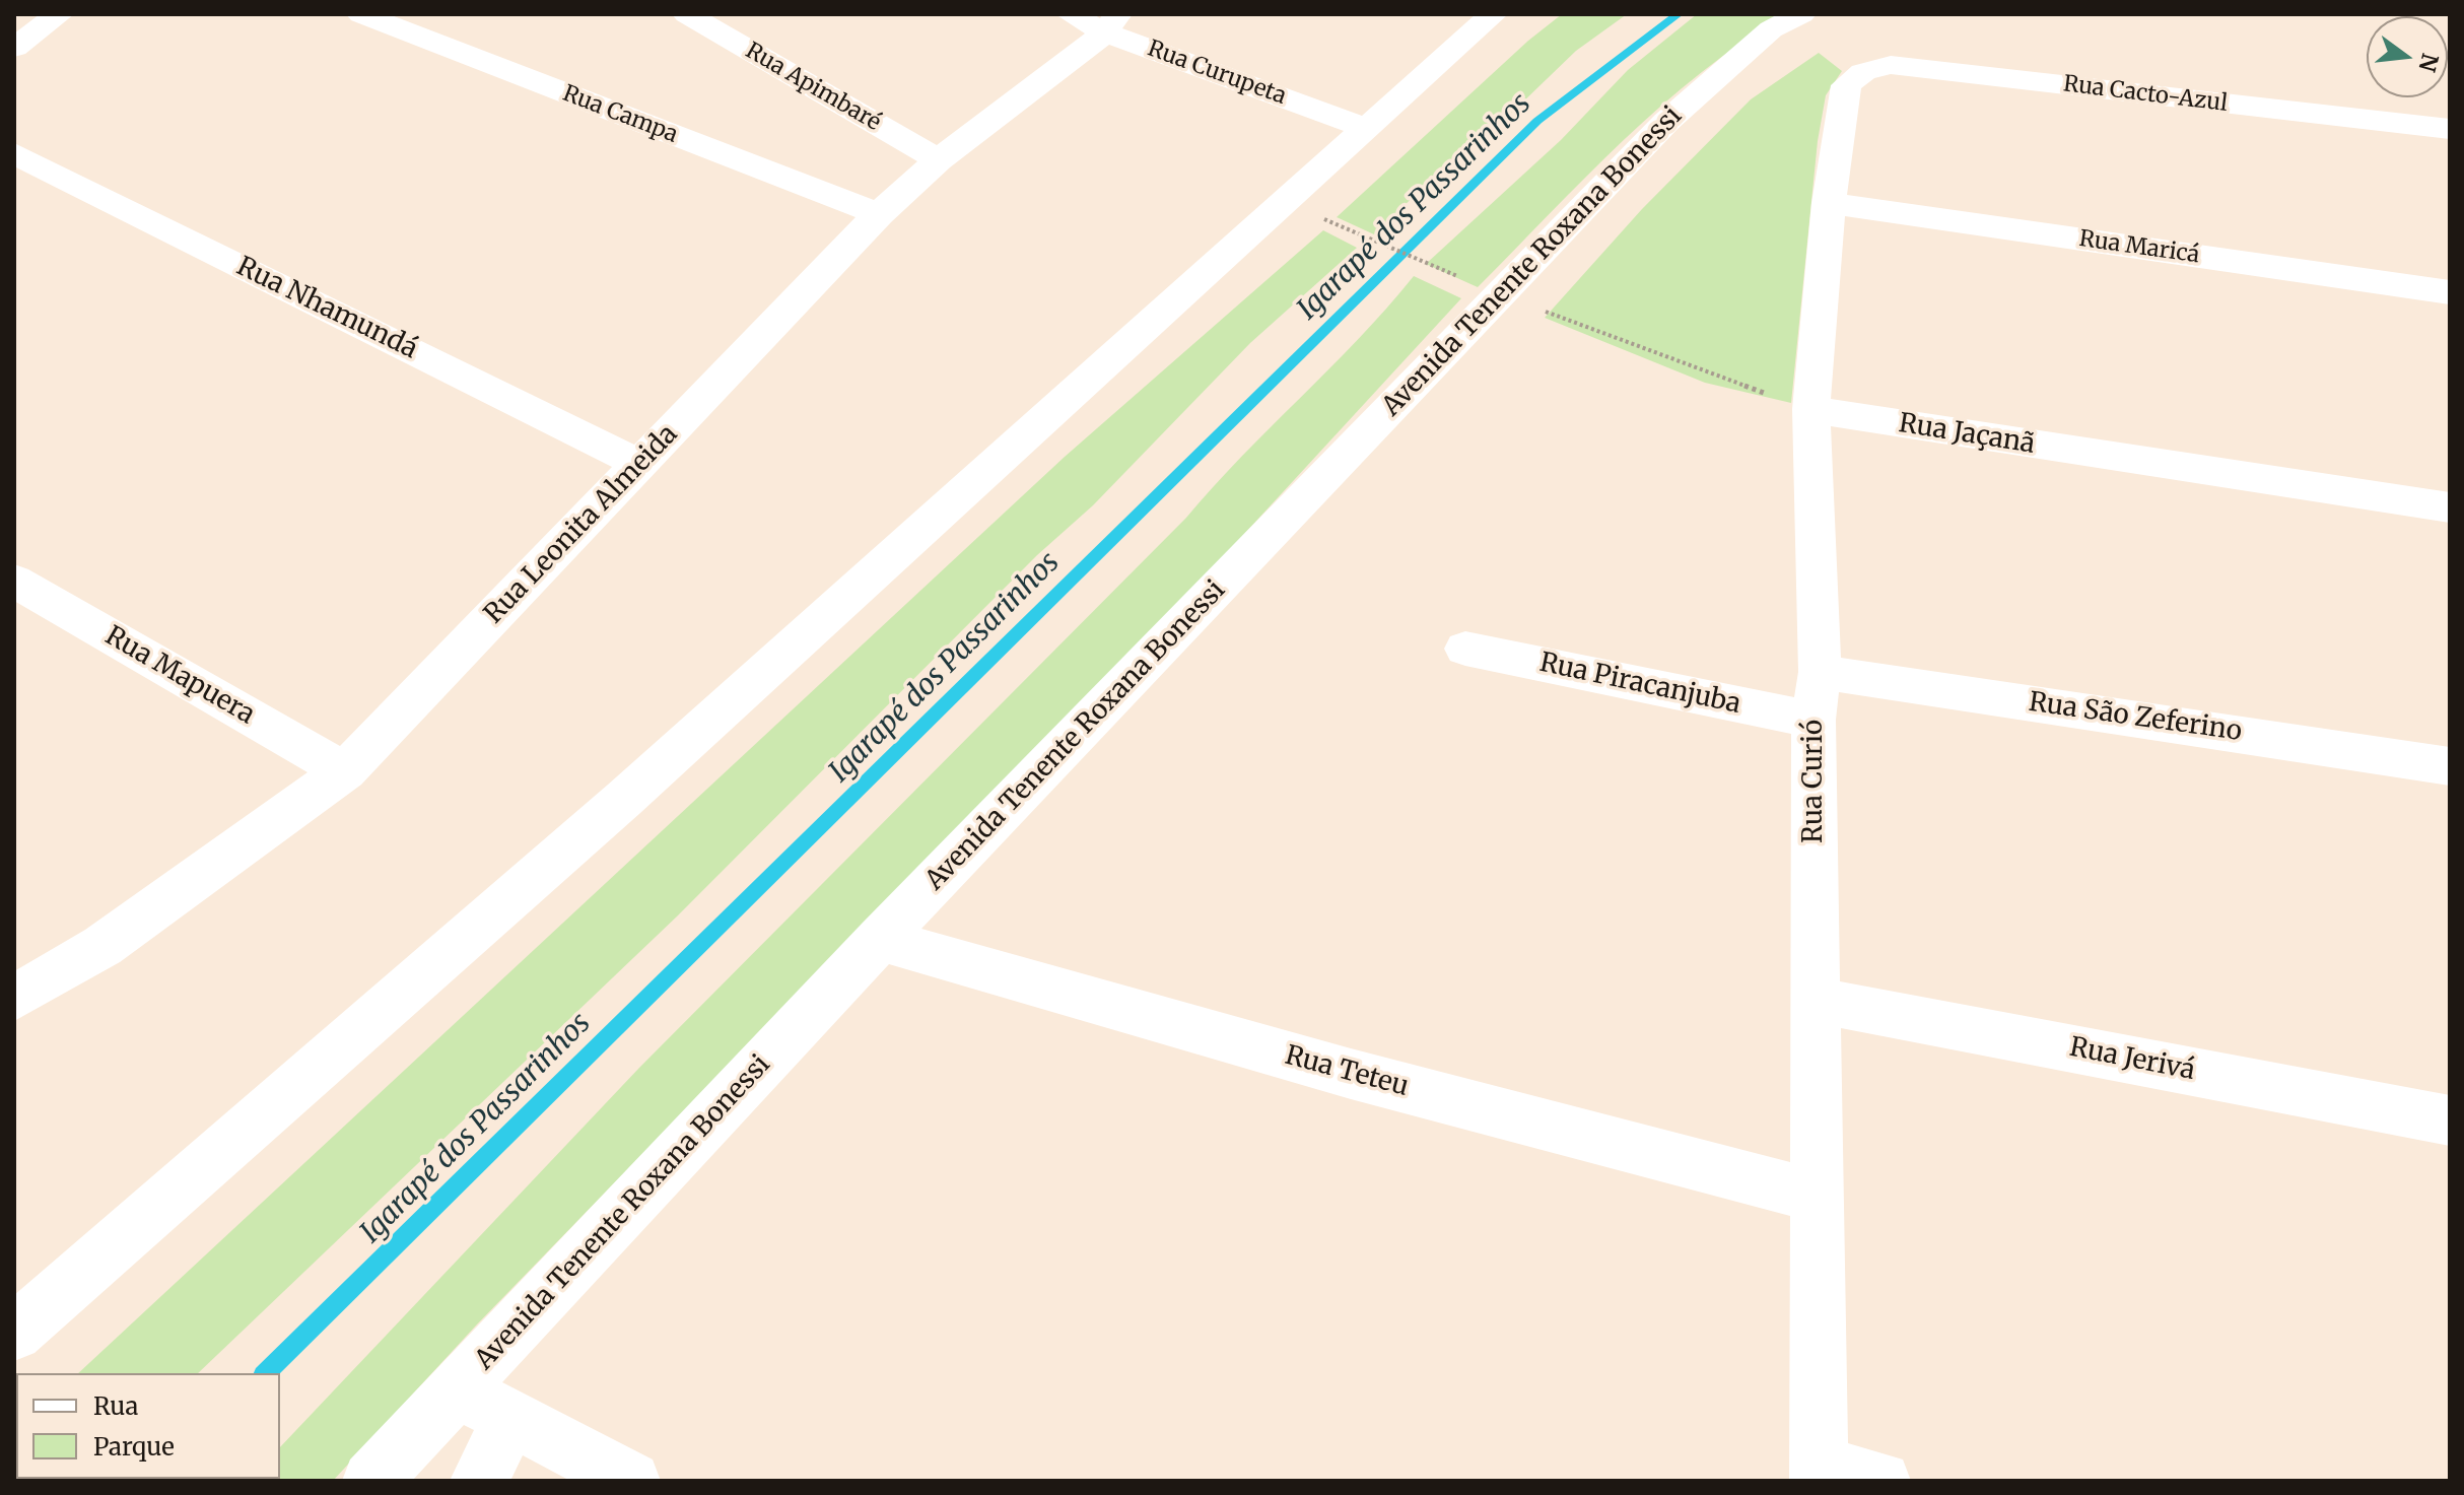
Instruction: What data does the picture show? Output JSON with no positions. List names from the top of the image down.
{
  "streets": {
    "street": [
      "Rua Curupeta",
      "Rua Apimbaré",
      "Rua Cacto-Azul",
      "Rua Campa",
      "Rua Maricá",
      "Avenida Tenente Roxana Bonessi",
      "Rua Nhamundá",
      "Rua Jaçanã",
      "Rua Leonita Almeida",
      "Rua Mapuera",
      "Rua Piracanjuba",
      "Rua São Zeferino",
      "Rua Curió",
      "Rua Jerivá",
      "Rua Teteu"
    ]
  },
  "crossings": [
    ["Rua Curupeta", "Rua Leonita Almeida"],
    ["Rua Apimbaré", "Rua Leonita Almeida"],
    ["Rua Cacto-Azul", "Rua Curió"],
    ["Rua Campa", "Rua Leonita Almeida"],
    ["Rua Maricá", "Rua Curió"],
    ["Avenida Tenente Roxana Bonessi", "Rua Teteu"],
    ["Rua Nhamundá", "Rua Leonita Almeida"],
    ["Rua Jaçanã", "Rua Curió"],
    ["Rua Leonita Almeida", "Rua Mapuera"],
    ["Rua Piracanjuba", "Rua Curió"],
    ["Rua São Zeferino", "Rua Curió"],
    ["Rua Curió", "Rua Jerivá"],
    ["Rua Curió", "Rua Teteu"]
  ],
  "water": ["Igarapé dos Passarinhos"],
  "legend": ["Rua", "Parque"],
  "north": "right"
}
